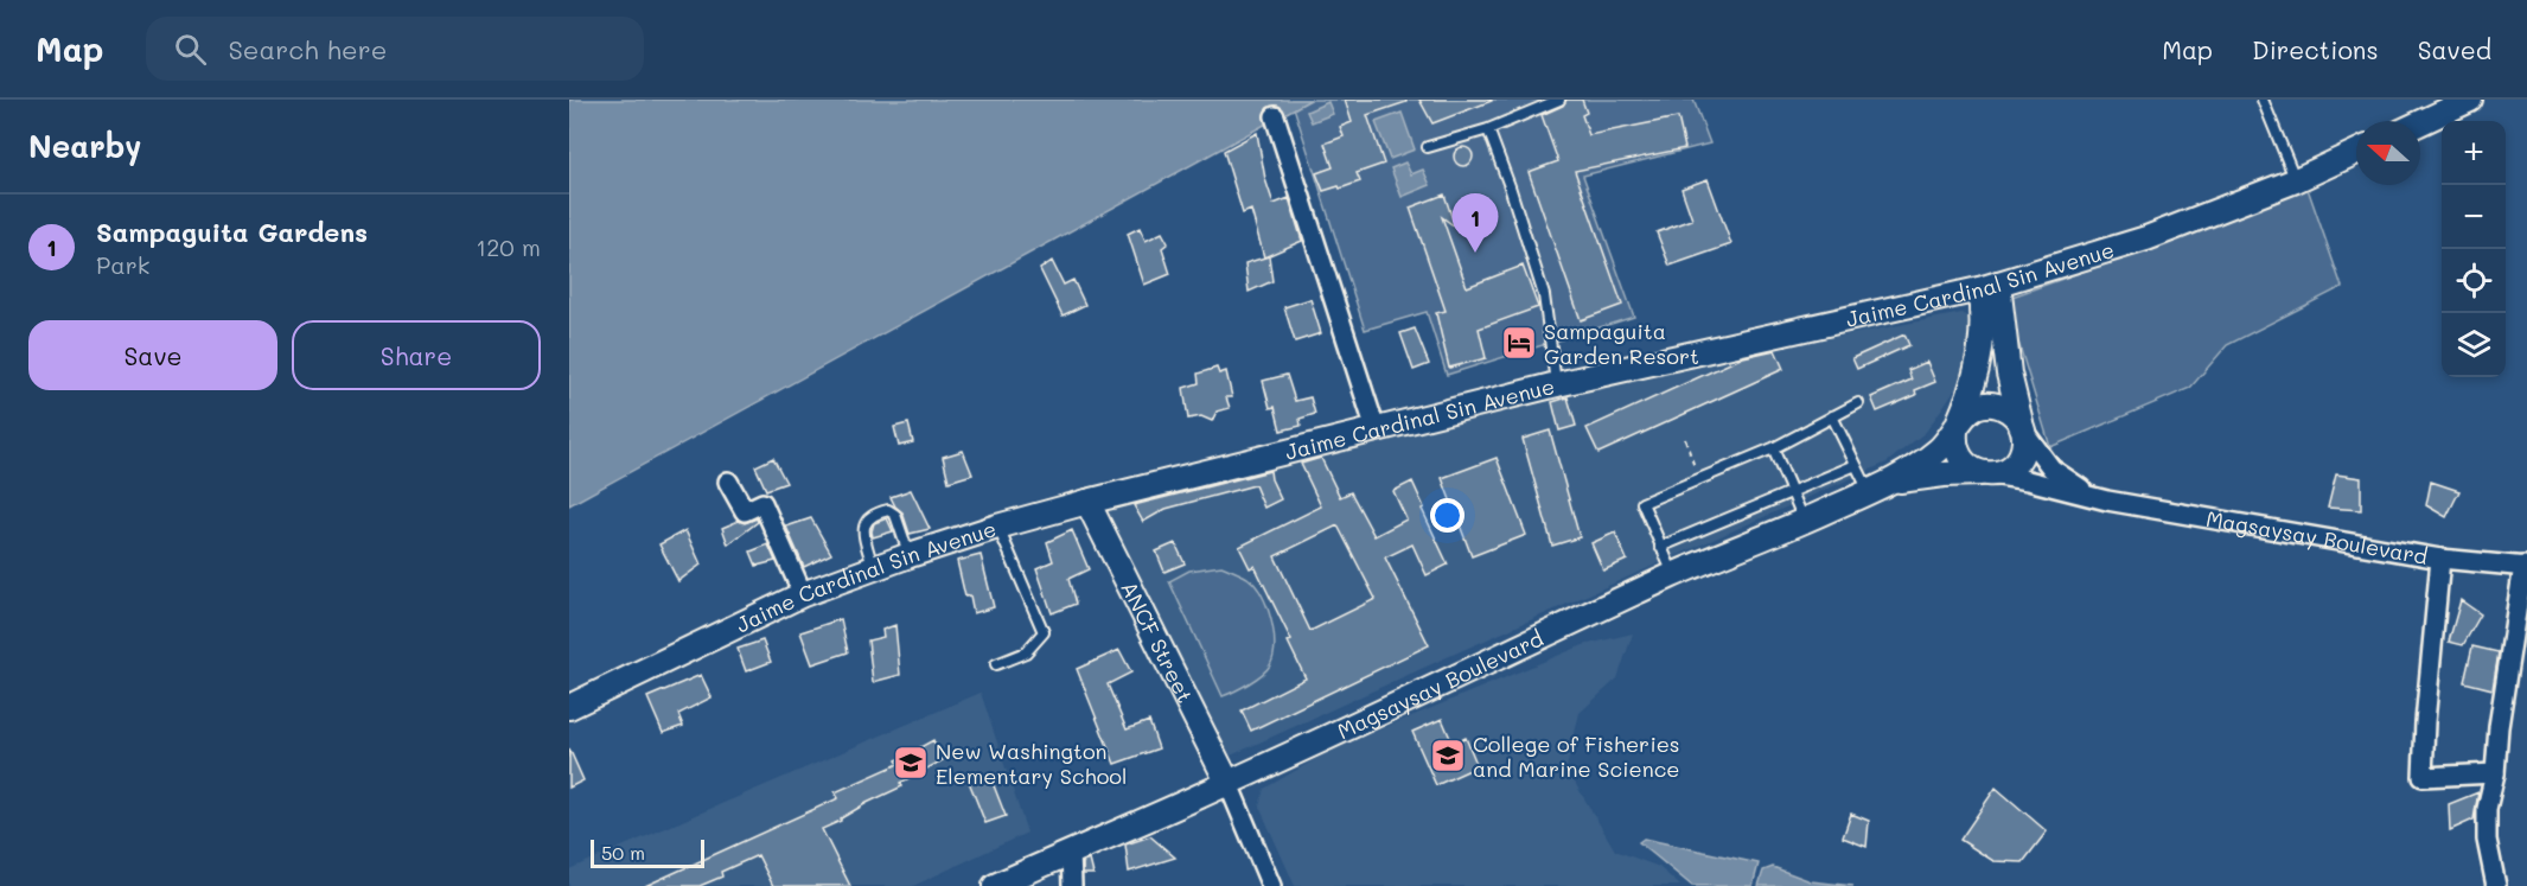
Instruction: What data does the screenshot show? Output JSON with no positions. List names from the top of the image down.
{
  "streets": {
    "main road": ["Jaime Cardinal Sin Avenue", "Magsaysay Boulevard", "ANCF Street"]
  },
  "crossings": [
    ["Jaime Cardinal Sin Avenue", "Magsaysay Boulevard"],
    ["Jaime Cardinal Sin Avenue", "ANCF Street"],
    ["Magsaysay Boulevard", "ANCF Street"]
  ],
  "places": {
    "hotel": ["Sampaguita Garden Resort"],
    "school or university": ["College of Fisheries and Marine Science", "New Washington Elementary School"]
  },
  "scale_bar": "50 m",
  "north": "left",
  "page": {
    "header": "Map",
    "search": "Search here",
    "nav": ["Map", "Directions", "Saved"],
    "heading": "Nearby",
    "map_buttons": ["+", "−"],
    "list": [
      {
        "mark": "1",
        "name": "Sampaguita Gardens",
        "note": "Park",
        "value": "120 m"
      }
    ],
    "pins": "1",
    "buttons": ["Save", "Share"],
    "scale": "50 m"
  }
}
